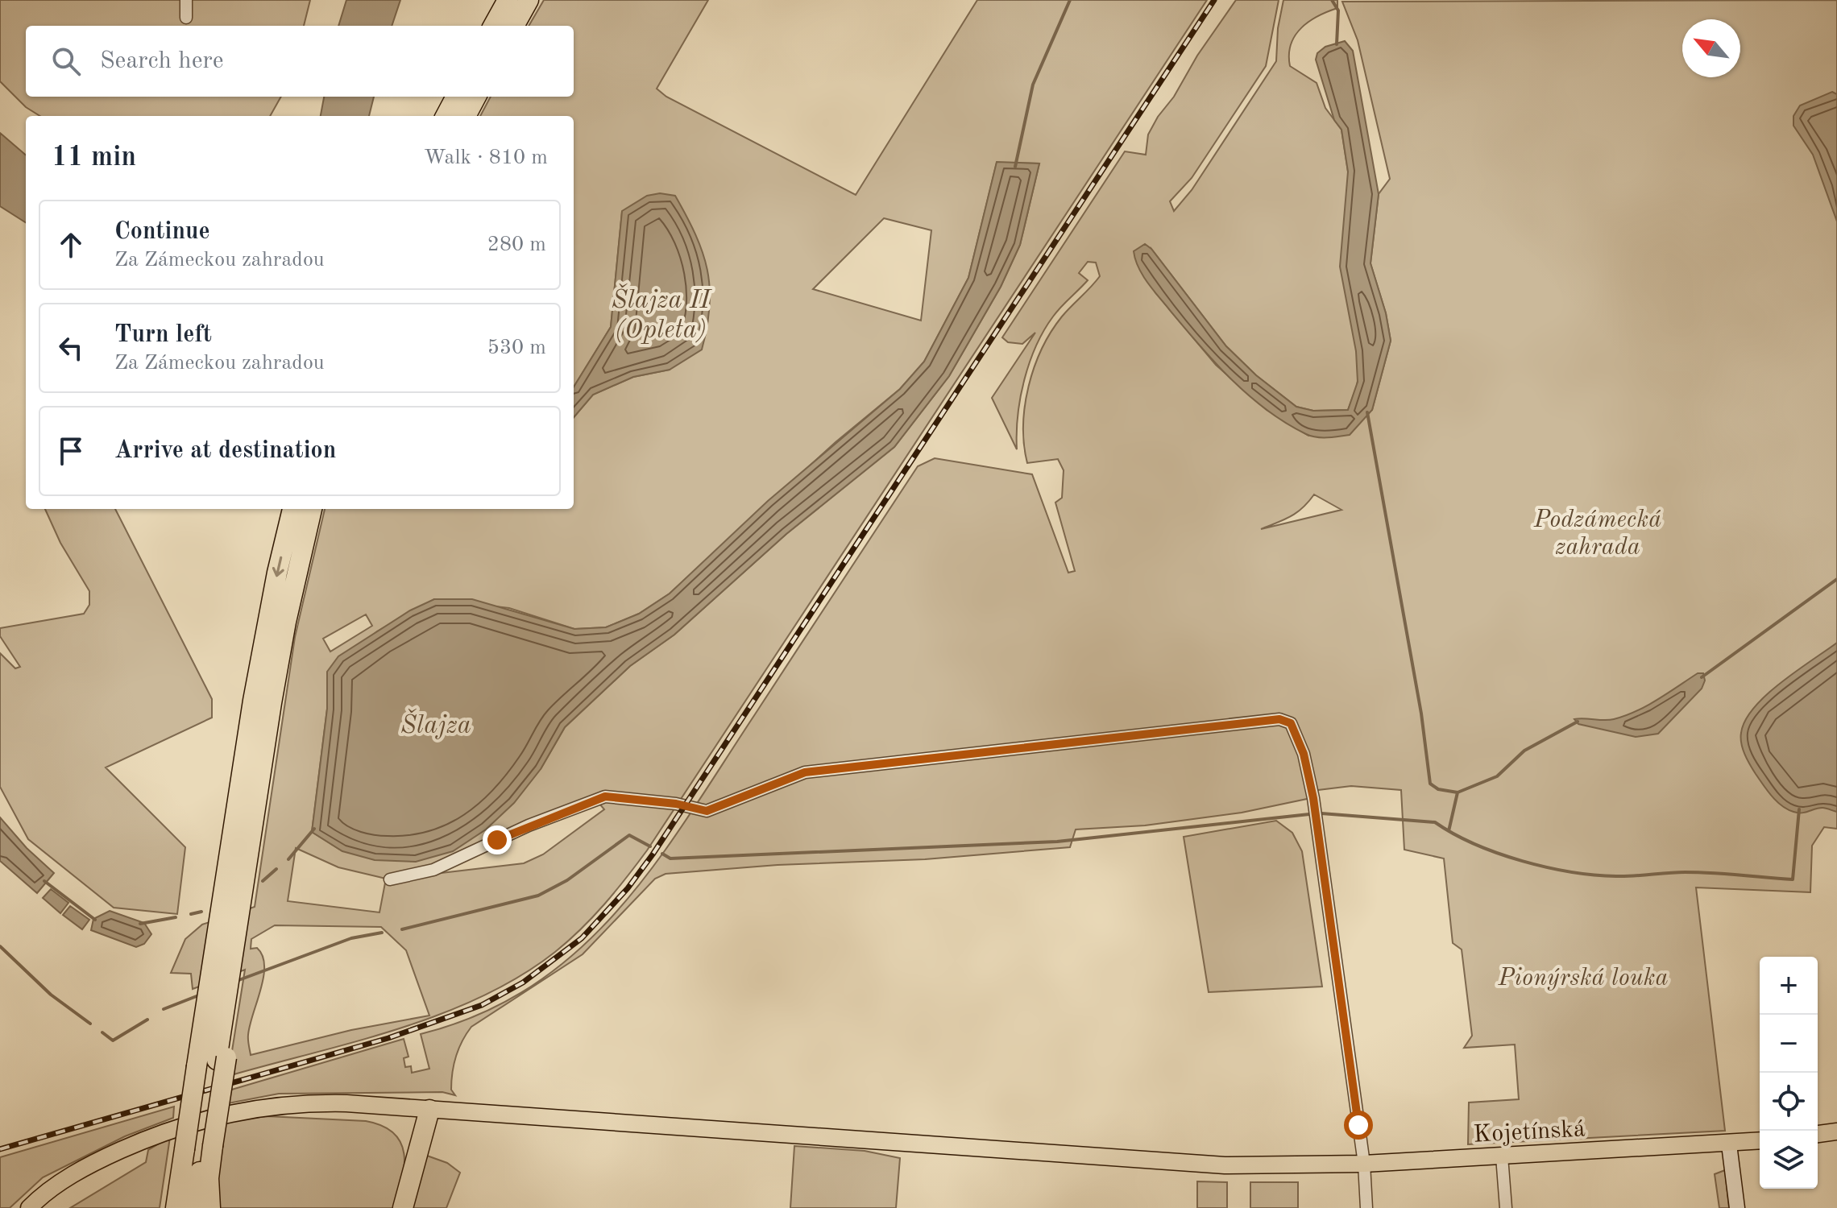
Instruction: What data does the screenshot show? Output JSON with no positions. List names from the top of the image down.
{
  "streets": {
    "main road": ["Kojetínská"]
  },
  "water": ["Šlajza II (Opleta)", "Šlajza"],
  "parks": ["Podzámecká zahrada", "Pionýrská louka"],
  "north": "top left",
  "page": {
    "search": "Search here",
    "heading": ["11 min", "Walk · 810 m"],
    "list": [
      ["Continue", "Za Zámeckou zahradou", "280 m"],
      ["Turn left", "Za Zámeckou zahradou", "530 m"],
      "Arrive at destination"
    ],
    "map_buttons": ["+", "−"]
  }
}
